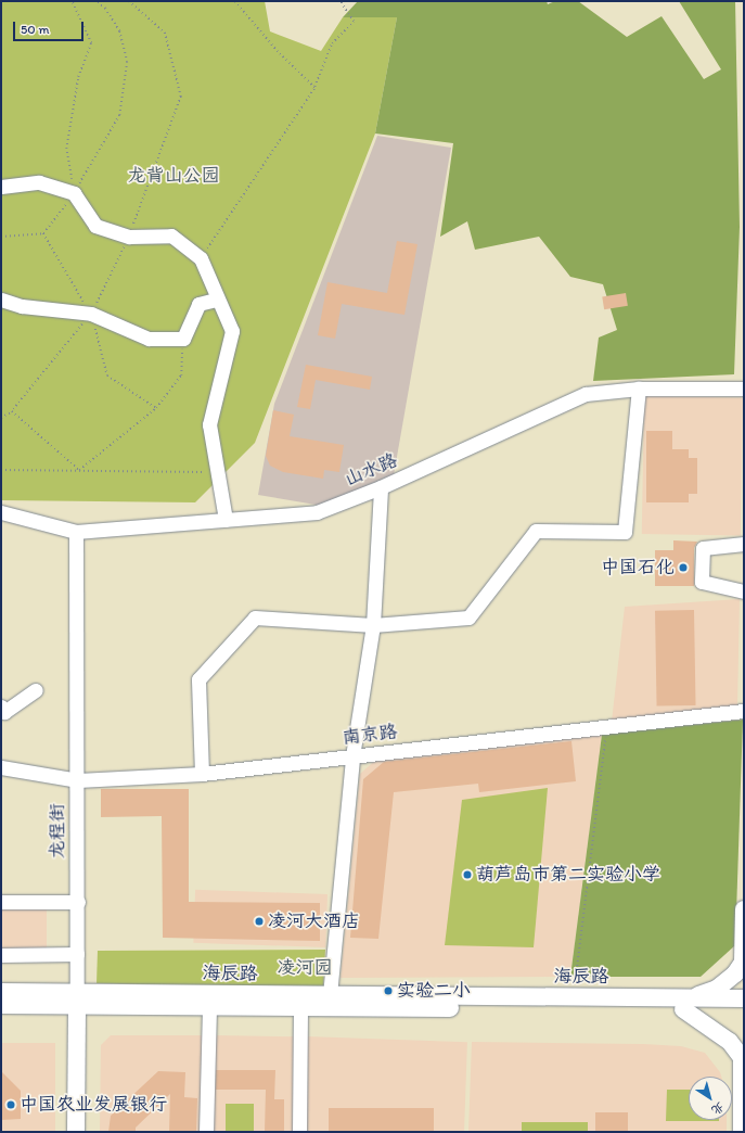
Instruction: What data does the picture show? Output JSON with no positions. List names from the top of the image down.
{
  "streets": {
    "main road": ["龙程街", "海辰路"],
    "street": ["山水路", "南京路"]
  },
  "crossings": [
    ["山水路", "龙程街"],
    ["南京路", "龙程街"],
    ["龙程街", "海辰路"]
  ],
  "parks": ["龙背山公园", "凌河园"],
  "places": [
    "中国石化",
    "葫芦岛市第二实验小学",
    "凌河大酒店",
    "实验二小",
    "中国农业发展银行"
  ],
  "scale_bar": "50 m",
  "north": "bottom right"
}
